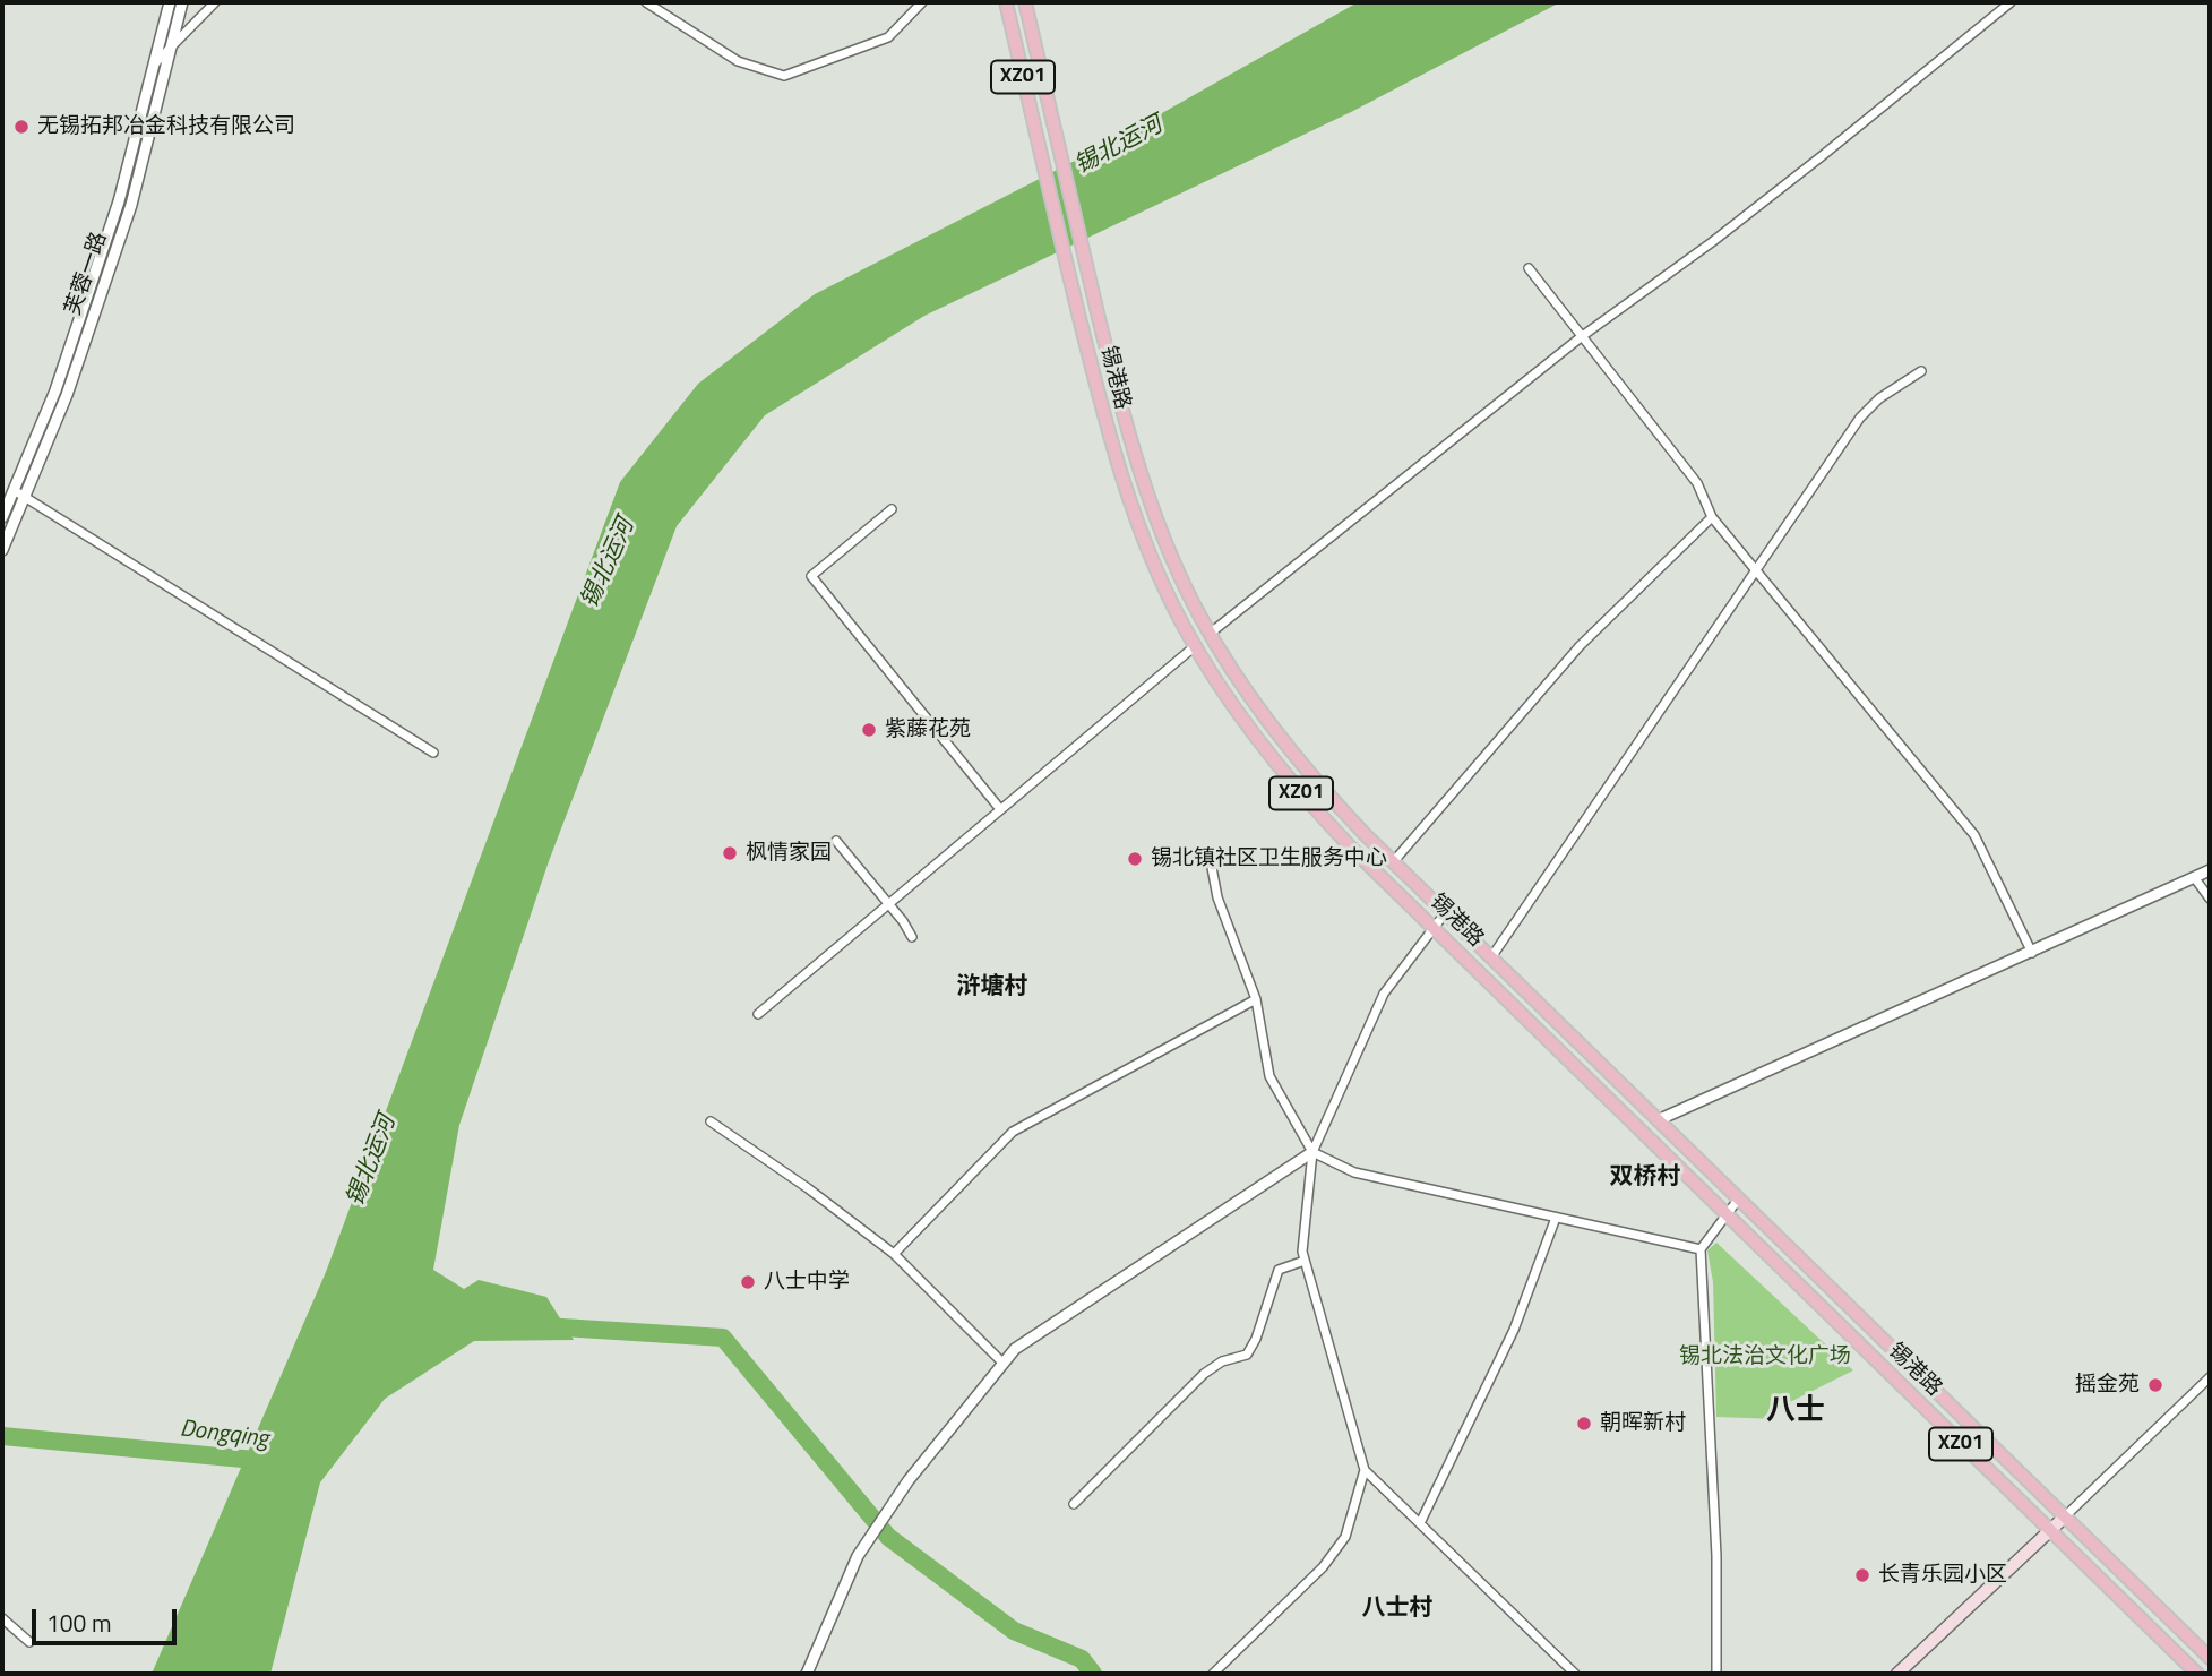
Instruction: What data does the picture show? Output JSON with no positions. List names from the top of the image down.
{
  "streets": {
    "main road": ["XZ01", "锡港路"],
    "street": ["芙蓉一路"]
  },
  "districts": [
    "浒塘村",
    "双桥村",
    "八士",
    "八士村"
  ],
  "water": ["锡北运河", "Dongqing"],
  "parks": ["锡北法治文化广场"],
  "places": [
    "无锡拓邦冶金科技有限公司",
    "紫藤花苑",
    "枫情家园",
    "锡北镇社区卫生服务中心",
    "八士中学",
    "摇金苑",
    "朝晖新村",
    "长青乐园小区"
  ],
  "scale_bar": "100 m"
}
